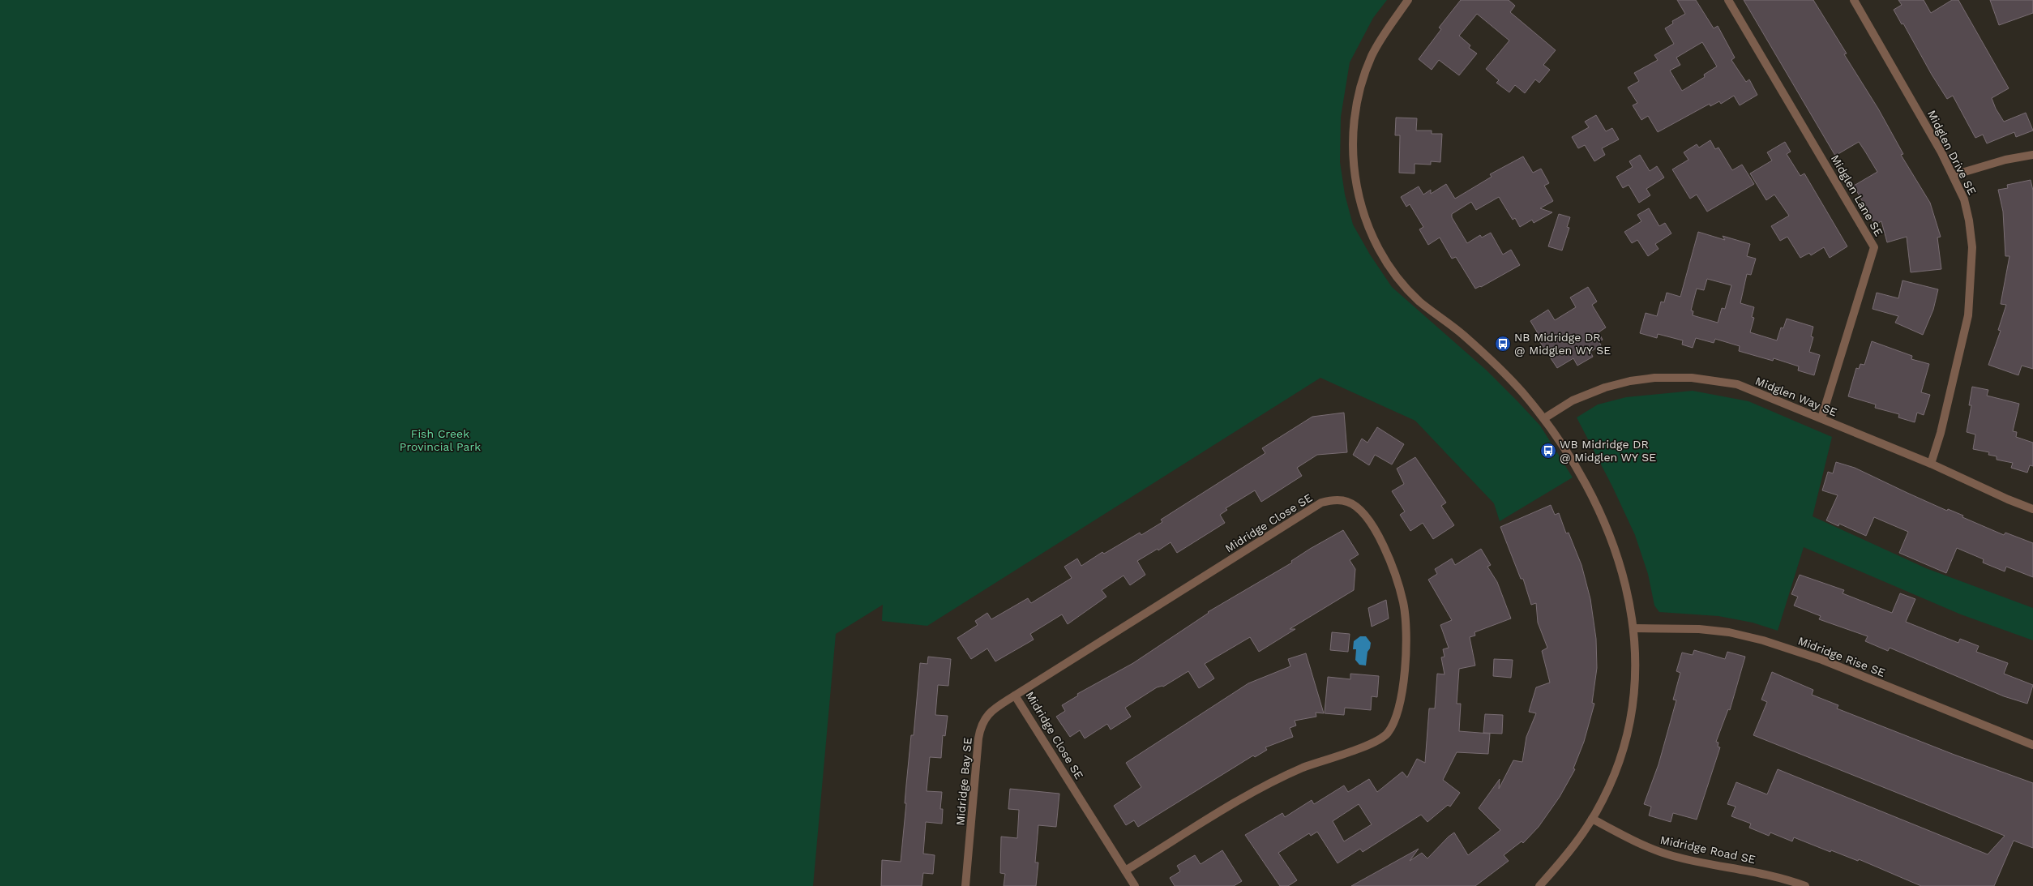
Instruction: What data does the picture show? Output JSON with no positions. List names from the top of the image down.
{
  "streets": {
    "street": [
      "Midglen Drive SE",
      "Midglen Lane SE",
      "Midglen Way SE",
      "Midridge Close SE",
      "Midridge Rise SE",
      "Midridge Bay SE",
      "Midridge Road SE"
    ]
  },
  "crossings": [
    ["Midglen Drive SE", "Midglen Way SE"],
    ["Midglen Lane SE", "Midglen Way SE"],
    ["Midridge Close SE", "Midridge Bay SE"]
  ],
  "parks": ["Fish Creek Provincial Park"],
  "places": {
    "bus stop": ["NB Midridge DR @ Midglen WY SE", "WB Midridge DR @ Midglen WY SE"]
  }
}
